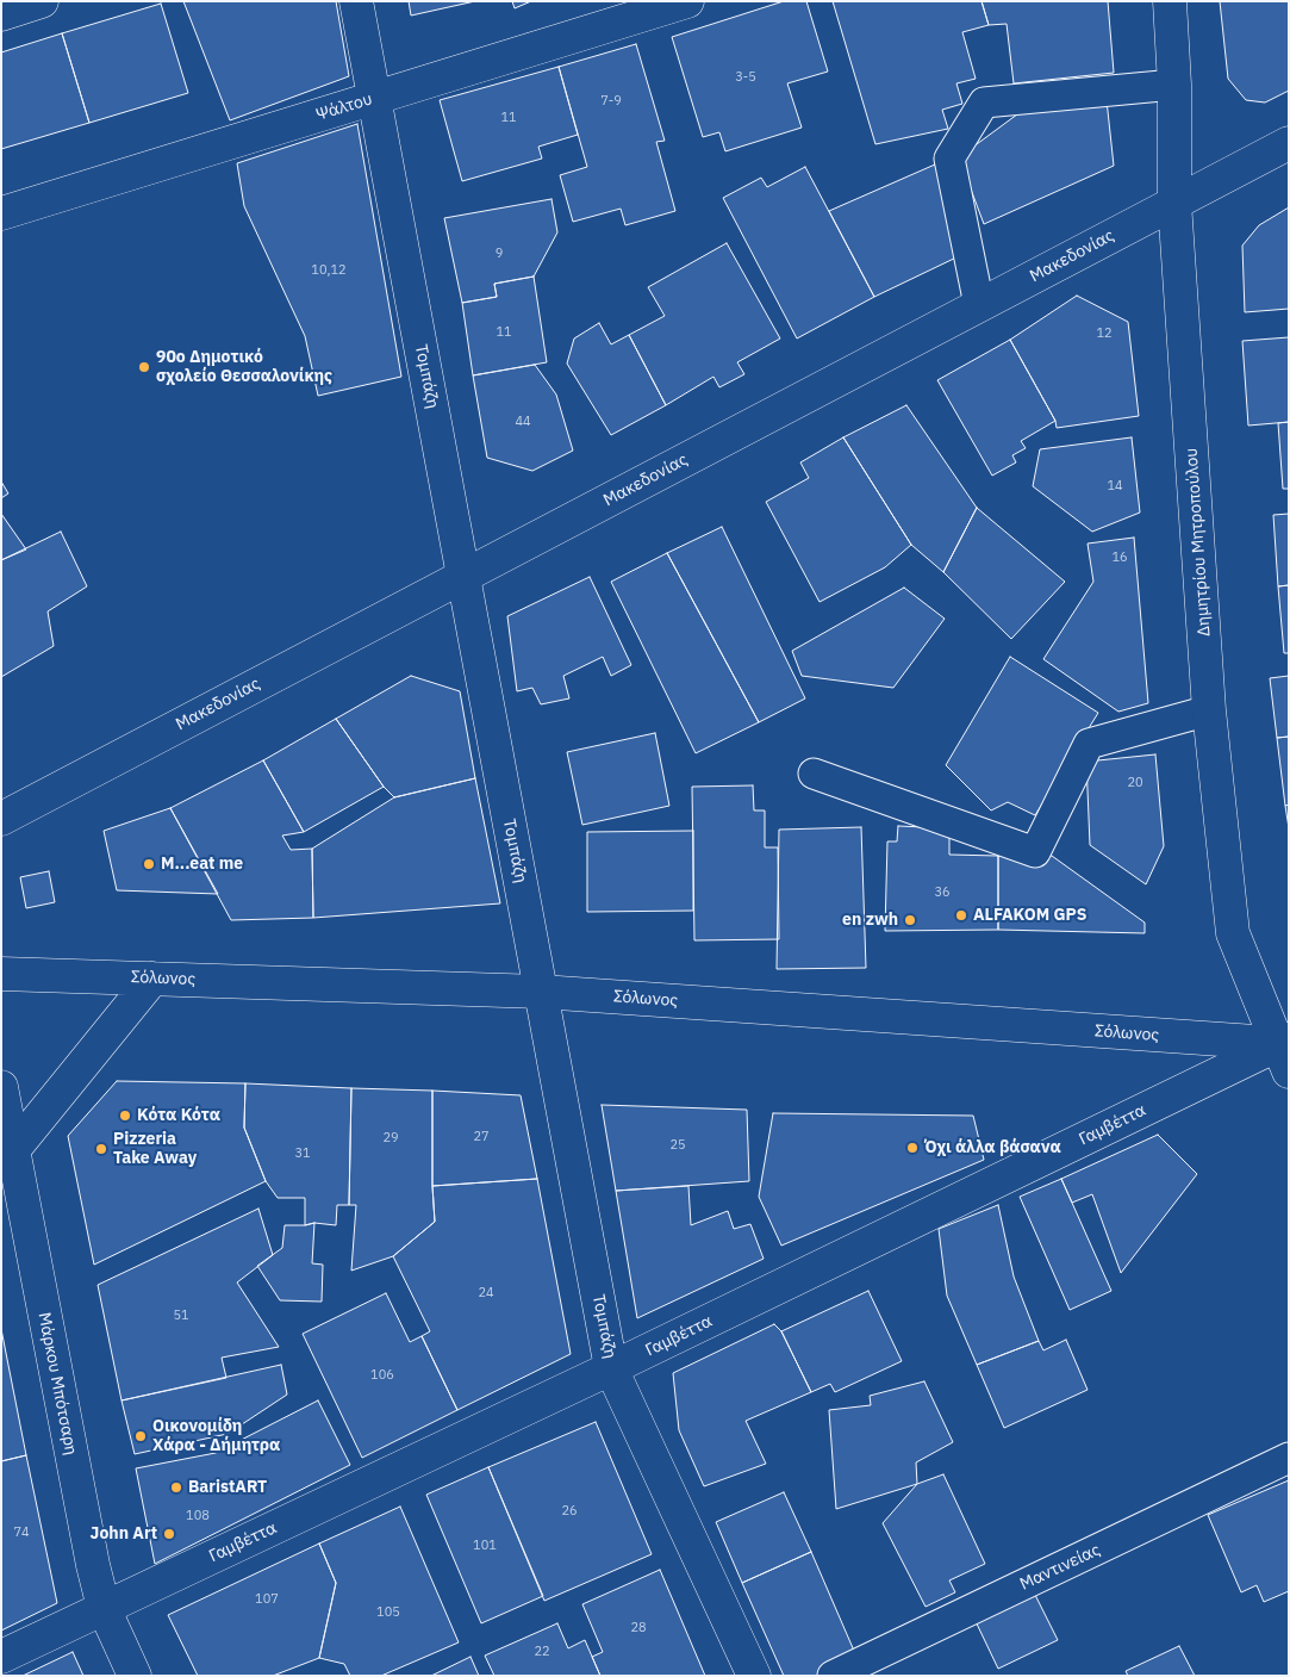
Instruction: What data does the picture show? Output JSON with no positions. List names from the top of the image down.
{
  "streets": {
    "street": [
      "Ψάλτου",
      "Μακεδονίας",
      "Τομπάζη",
      "Δημητρίου Μητροπούλου",
      "Σόλωνος",
      "Γαμβέττα",
      "Μάρκου Μπότσαρη",
      "Μαντινείας"
    ]
  },
  "crossings": [
    ["Ψάλτου", "Τομπάζη"],
    ["Μακεδονίας", "Τομπάζη"],
    ["Μακεδονίας", "Δημητρίου Μητροπούλου"],
    ["Τομπάζη", "Σόλωνος"],
    ["Τομπάζη", "Γαμβέττα"],
    ["Δημητρίου Μητροπούλου", "Σόλωνος"],
    ["Δημητρίου Μητροπούλου", "Γαμβέττα"],
    ["Σόλωνος", "Γαμβέττα"],
    ["Γαμβέττα", "Μάρκου Μπότσαρη"]
  ],
  "places": [
    "90ο Δημοτικό σχολείο Θεσσαλονίκης",
    "M...eat me",
    "ALFAKOM GPS",
    "en zwh",
    "Κότα Κότα",
    "Όχι άλλα βάσανα",
    "Pizzeria Take Away",
    "Οικονομίδη Χάρα - Δήμητρα",
    "BaristART",
    "John Art"
  ],
  "house_numbers": [
    "3-5",
    "7-9",
    "11",
    "9",
    "10,12",
    "11",
    "12",
    "44",
    "14",
    "16",
    "20",
    "36",
    "27",
    "29",
    "25",
    "31",
    "24",
    "51",
    "106",
    "26",
    "108",
    "74",
    "101",
    "107",
    "105",
    "28",
    "22"
  ]
}
